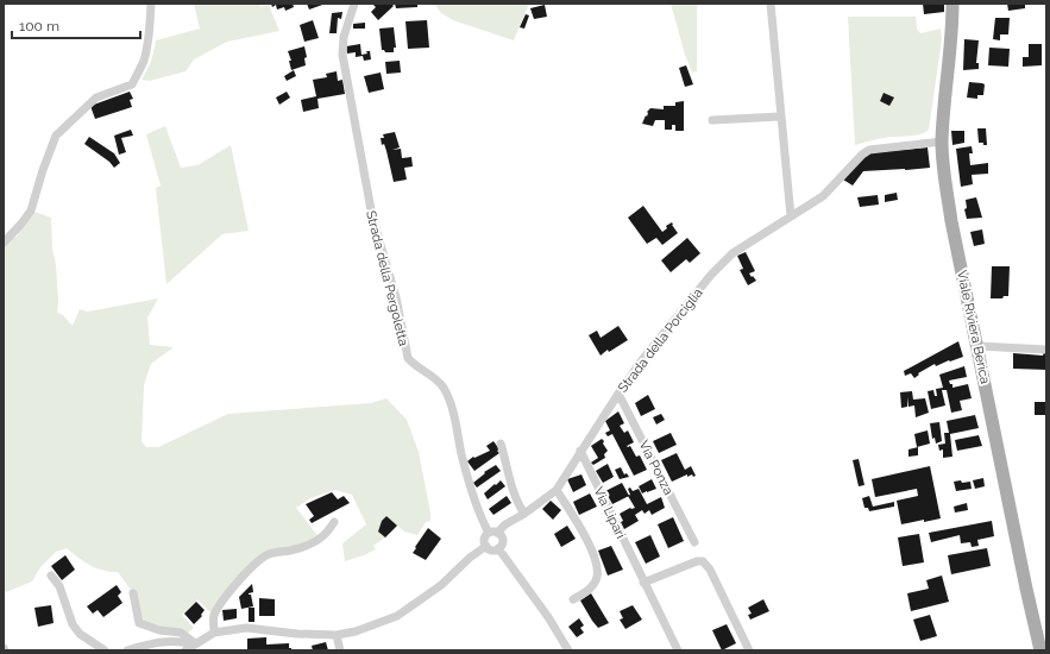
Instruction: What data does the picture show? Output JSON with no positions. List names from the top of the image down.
{
  "streets": {
    "main road": ["Viale Riviera Berica"],
    "street": [
      "Strada della Pergoletta",
      "Strada della Porciglia",
      "Via Ponza",
      "Via Lipari"
    ]
  },
  "crossings": [
    ["Strada della Pergoletta", "Strada della Porciglia"],
    ["Viale Riviera Berica", "Strada della Porciglia"],
    ["Strada della Porciglia", "Via Ponza"],
    ["Strada della Porciglia", "Via Lipari"]
  ],
  "scale_bar": "100 m"
}
